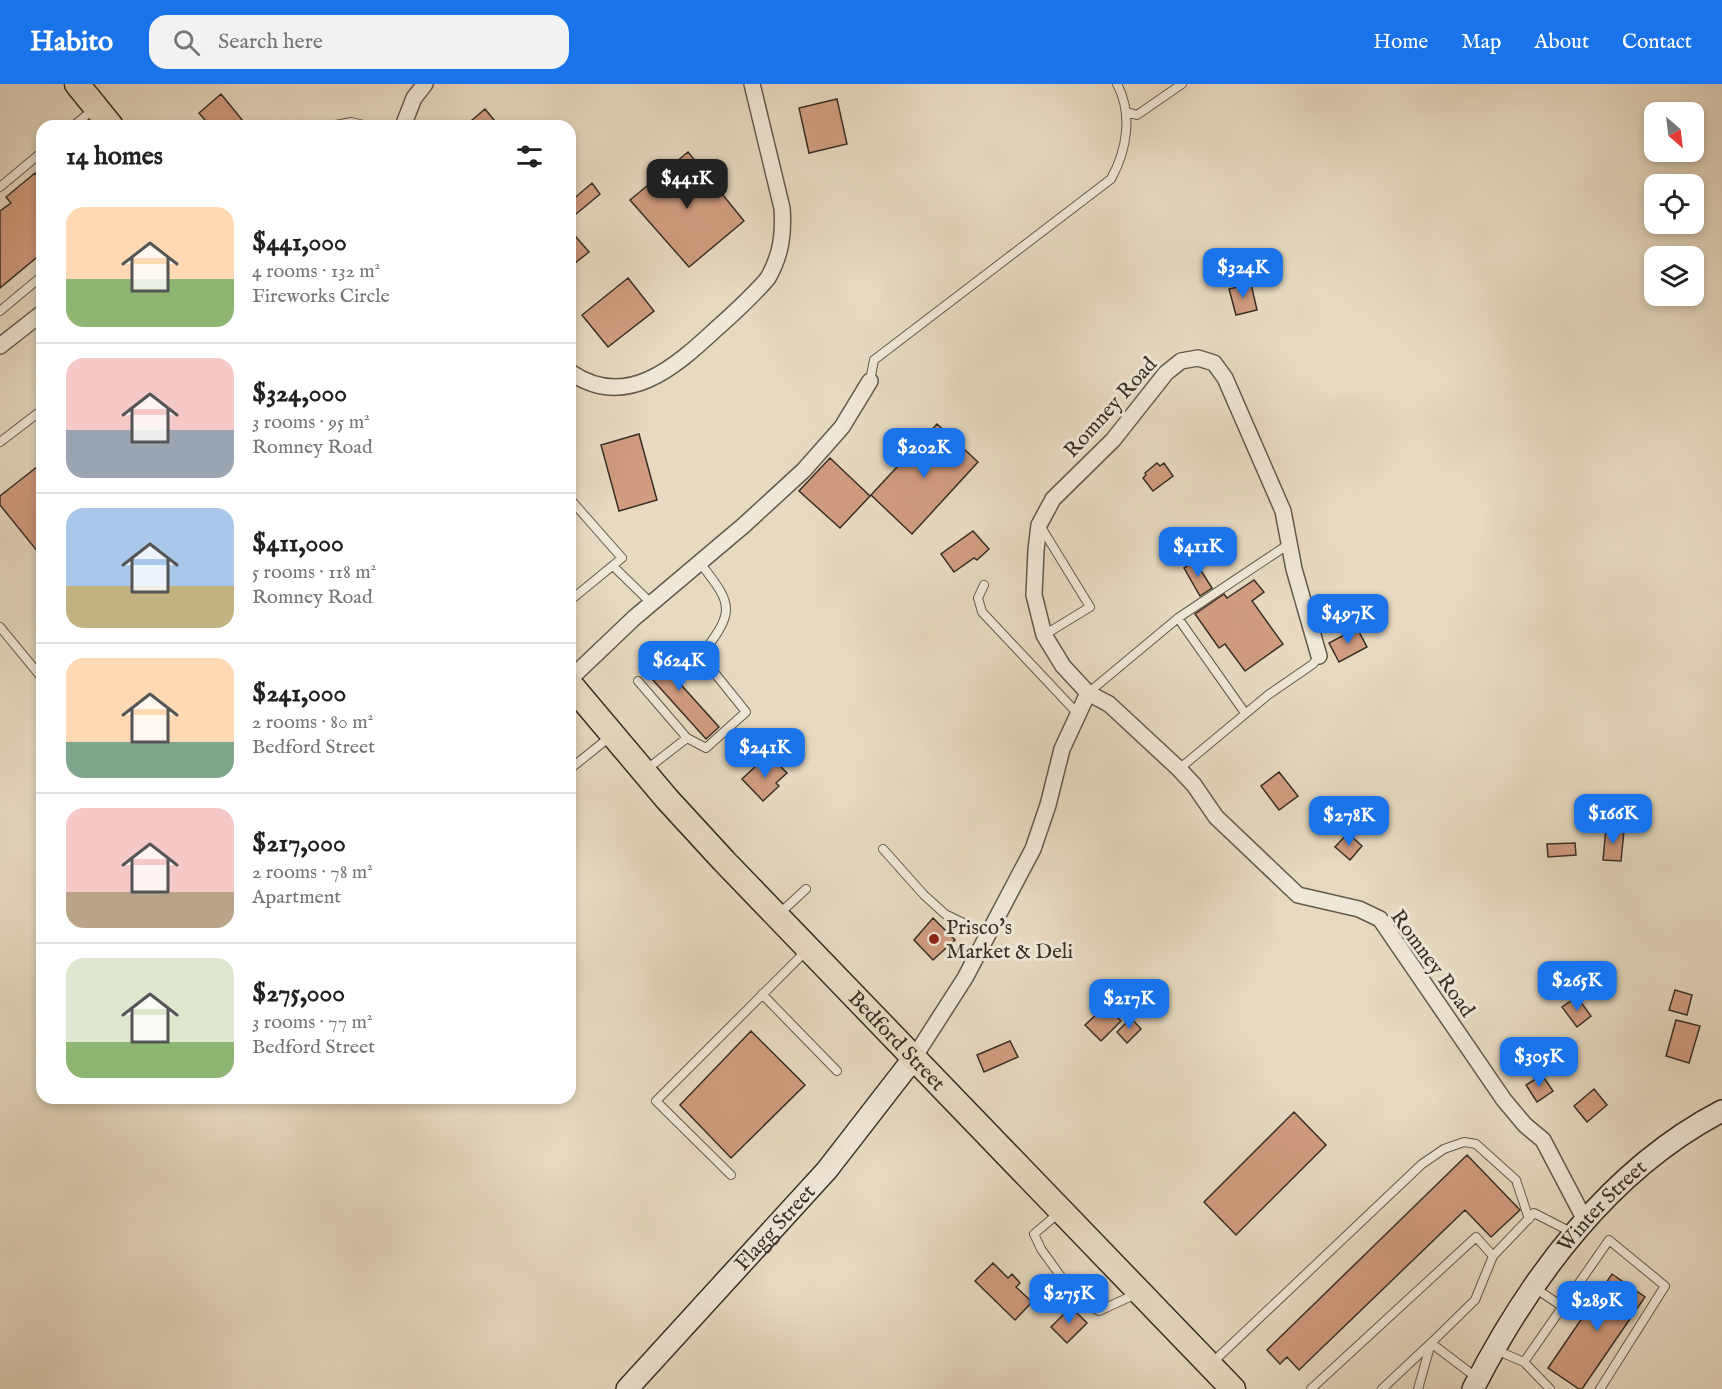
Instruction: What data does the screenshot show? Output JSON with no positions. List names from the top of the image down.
{
  "streets": {
    "main road": ["Bedford Street"],
    "street": ["Romney Road", "Winter Street", "Flagg Street"]
  },
  "crossings": [
    ["Romney Road", "Winter Street"],
    ["Bedford Street", "Flagg Street"]
  ],
  "places": ["Prisco's Market & Deli"],
  "north": "bottom right",
  "page": {
    "header": "Habito",
    "search": "Search here",
    "nav": [
      "Home",
      "Map",
      "About",
      "Contact"
    ],
    "heading": "14 homes",
    "price": [
      "$441K",
      "$324K",
      "$202K",
      "$411K",
      "$497K",
      "$624K",
      "$241K",
      "$166K",
      "$278K",
      "$265K",
      "$217K",
      "$305K",
      "$275K",
      "$289K"
    ],
    "list": [
      {
        "name": "$441,000",
        "note": "4 rooms · 132 m² · Fireworks Circle"
      },
      {
        "name": "$324,000",
        "note": "3 rooms · 95 m² · Romney Road"
      },
      {
        "name": "$411,000",
        "note": "5 rooms · 118 m² · Romney Road"
      },
      {
        "name": "$241,000",
        "note": "2 rooms · 80 m² · Bedford Street"
      },
      {
        "name": "$217,000",
        "note": "2 rooms · 78 m² · Apartment"
      },
      {
        "name": "$275,000",
        "note": "3 rooms · 77 m² · Bedford Street"
      }
    ]
  }
}
